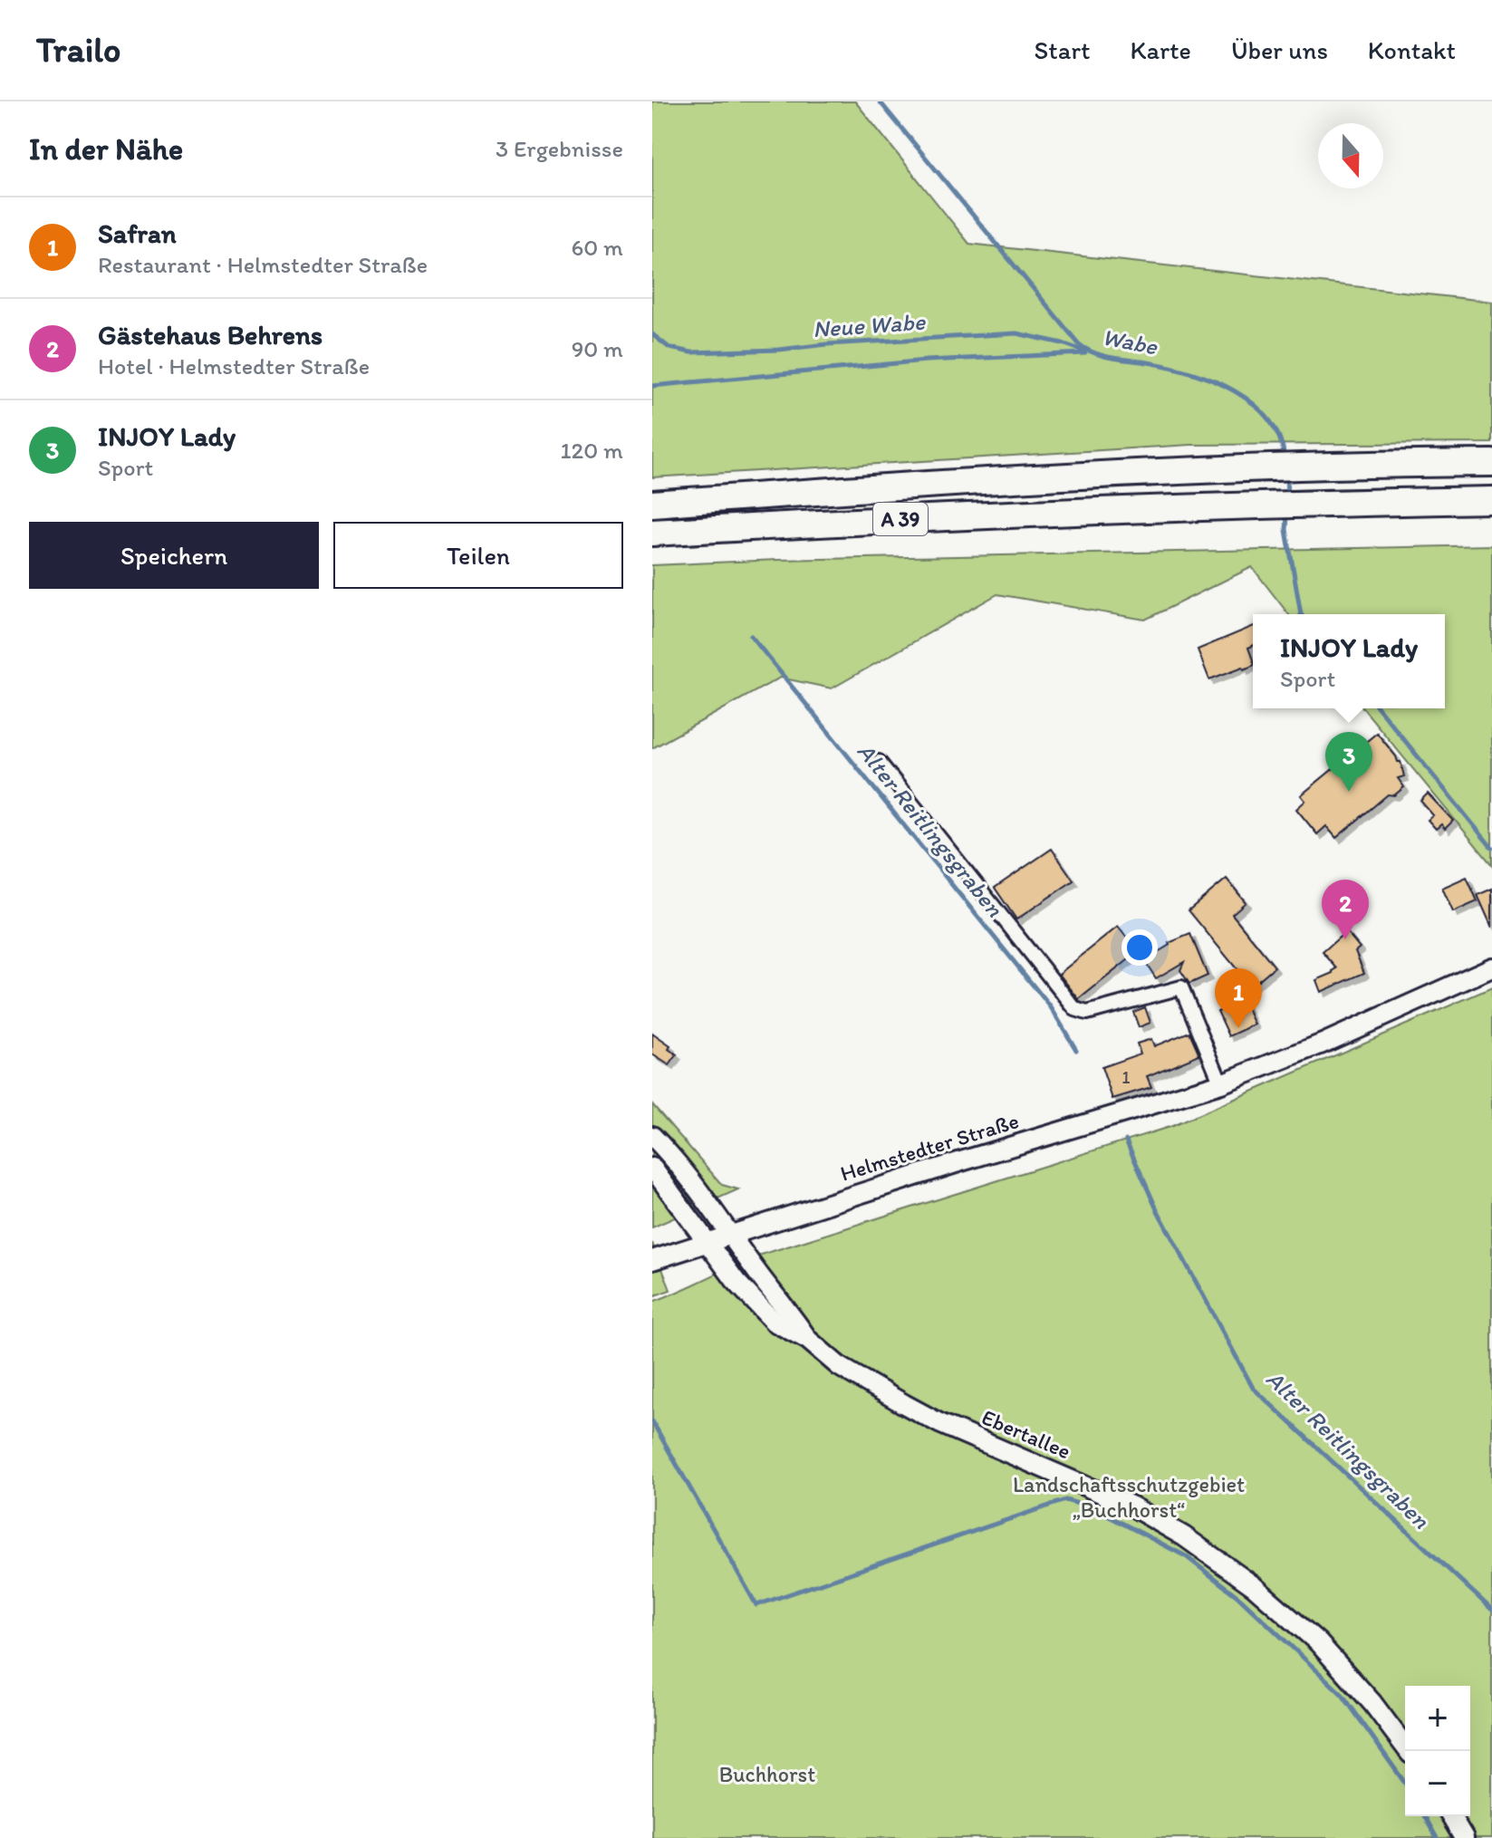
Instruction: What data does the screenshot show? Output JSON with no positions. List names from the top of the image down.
{
  "streets": {
    "highway": ["A 39"],
    "main road": ["Helmstedter Straße", "Ebertallee"]
  },
  "crossings": [
    ["Helmstedter Straße", "Ebertallee"]
  ],
  "water": ["Neue Wabe", "Wabe", "Alter Reitlingsgraben"],
  "parks": ["Landschaftsschutzgebiet „Buchhorst“", "Buchhorst"],
  "house_numbers": ["1"],
  "north": "bottom",
  "page": {
    "header": "Trailo",
    "nav": [
      "Start",
      "Karte",
      "Über uns",
      "Kontakt"
    ],
    "heading": ["In der Nähe", "3 Ergebnisse"],
    "list": [
      {
        "mark": "1",
        "name": "Safran",
        "note": "Restaurant · Helmstedter Straße",
        "value": "60 m"
      },
      {
        "mark": "2",
        "name": "Gästehaus Behrens",
        "note": "Hotel · Helmstedter Straße",
        "value": "90 m"
      },
      {
        "mark": "3",
        "name": "INJOY Lady",
        "note": "Sport",
        "value": "120 m"
      }
    ],
    "buttons": ["Speichern", "Teilen"],
    "popup": ["INJOY Lady", "Sport"],
    "pins": ["3", "2", "1"],
    "map_buttons": ["+", "−"]
  }
}
